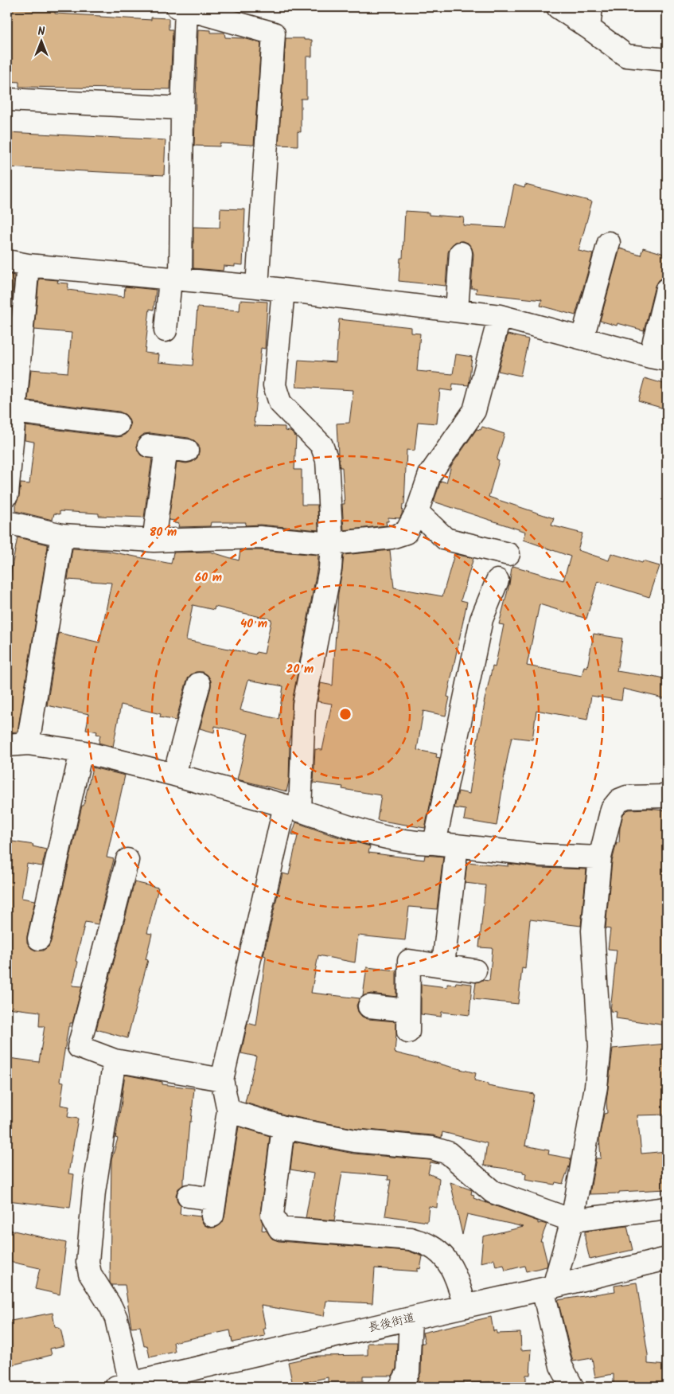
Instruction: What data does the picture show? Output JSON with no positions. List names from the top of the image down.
{
  "streets": {
    "street": ["長後街道"]
  },
  "north": "top",
  "rings": [
    "80 m",
    "60 m",
    "40 m",
    "20 m"
  ]
}
